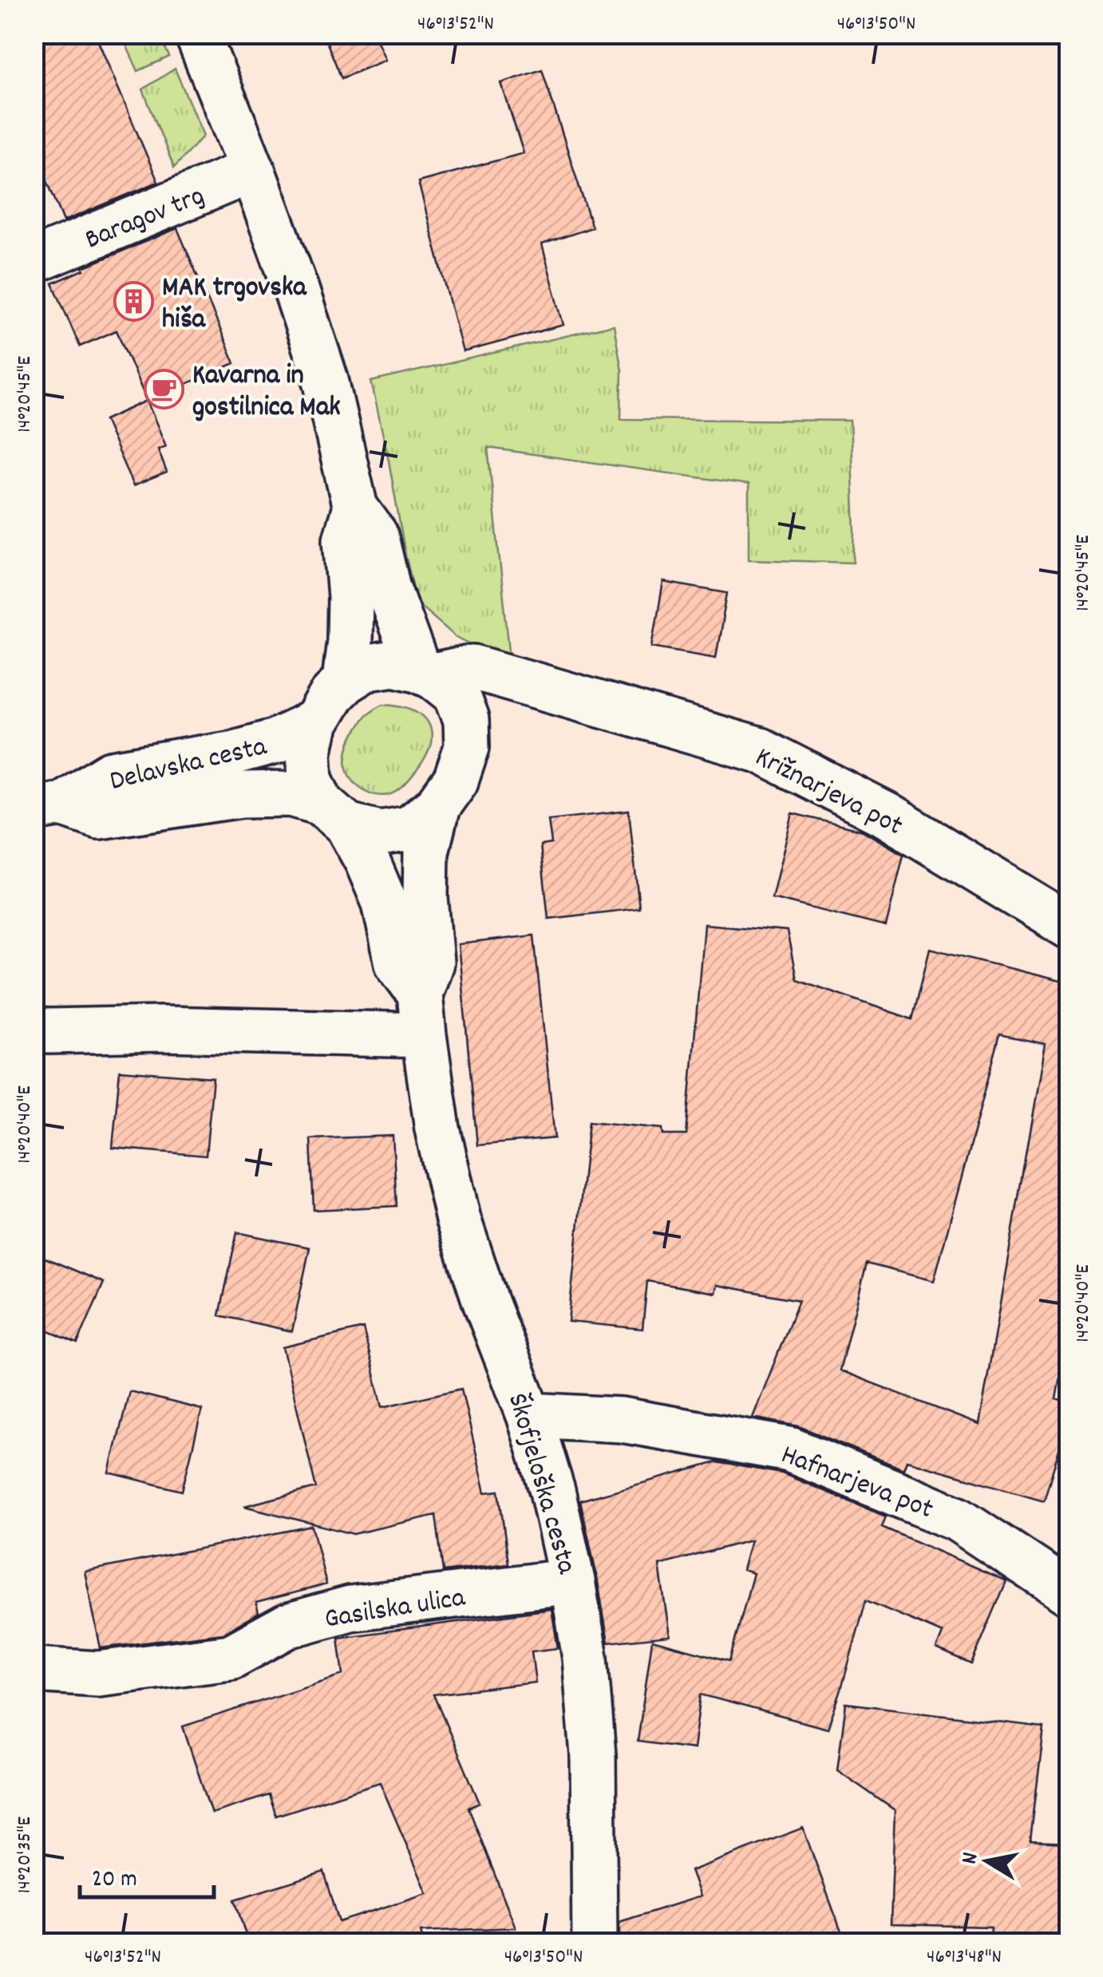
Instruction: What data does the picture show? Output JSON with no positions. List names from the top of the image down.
{
  "streets": {
    "street": [
      "Baragov trg",
      "Delavska cesta",
      "Križnarjeva pot",
      "Hafnarjeva pot",
      "Škofjeloška cesta",
      "Gasilska ulica"
    ]
  },
  "crossings": [
    ["Delavska cesta", "Križnarjeva pot"],
    ["Delavska cesta", "Škofjeloška cesta"],
    ["Križnarjeva pot", "Škofjeloška cesta"],
    ["Hafnarjeva pot", "Škofjeloška cesta"],
    ["Škofjeloška cesta", "Gasilska ulica"]
  ],
  "places": {
    "building": ["MAK trgovska hiša"],
    "cafe": ["Kavarna in gostilnica Mak"]
  },
  "scale_bar": "20 m",
  "north": "left",
  "coordinates": [
    "46°13'52\"N",
    "46°13'50\"N",
    "14°20'45\"E",
    "14°20'40\"E",
    "14°20'35\"E",
    "46°13'48\"N"
  ]
}
